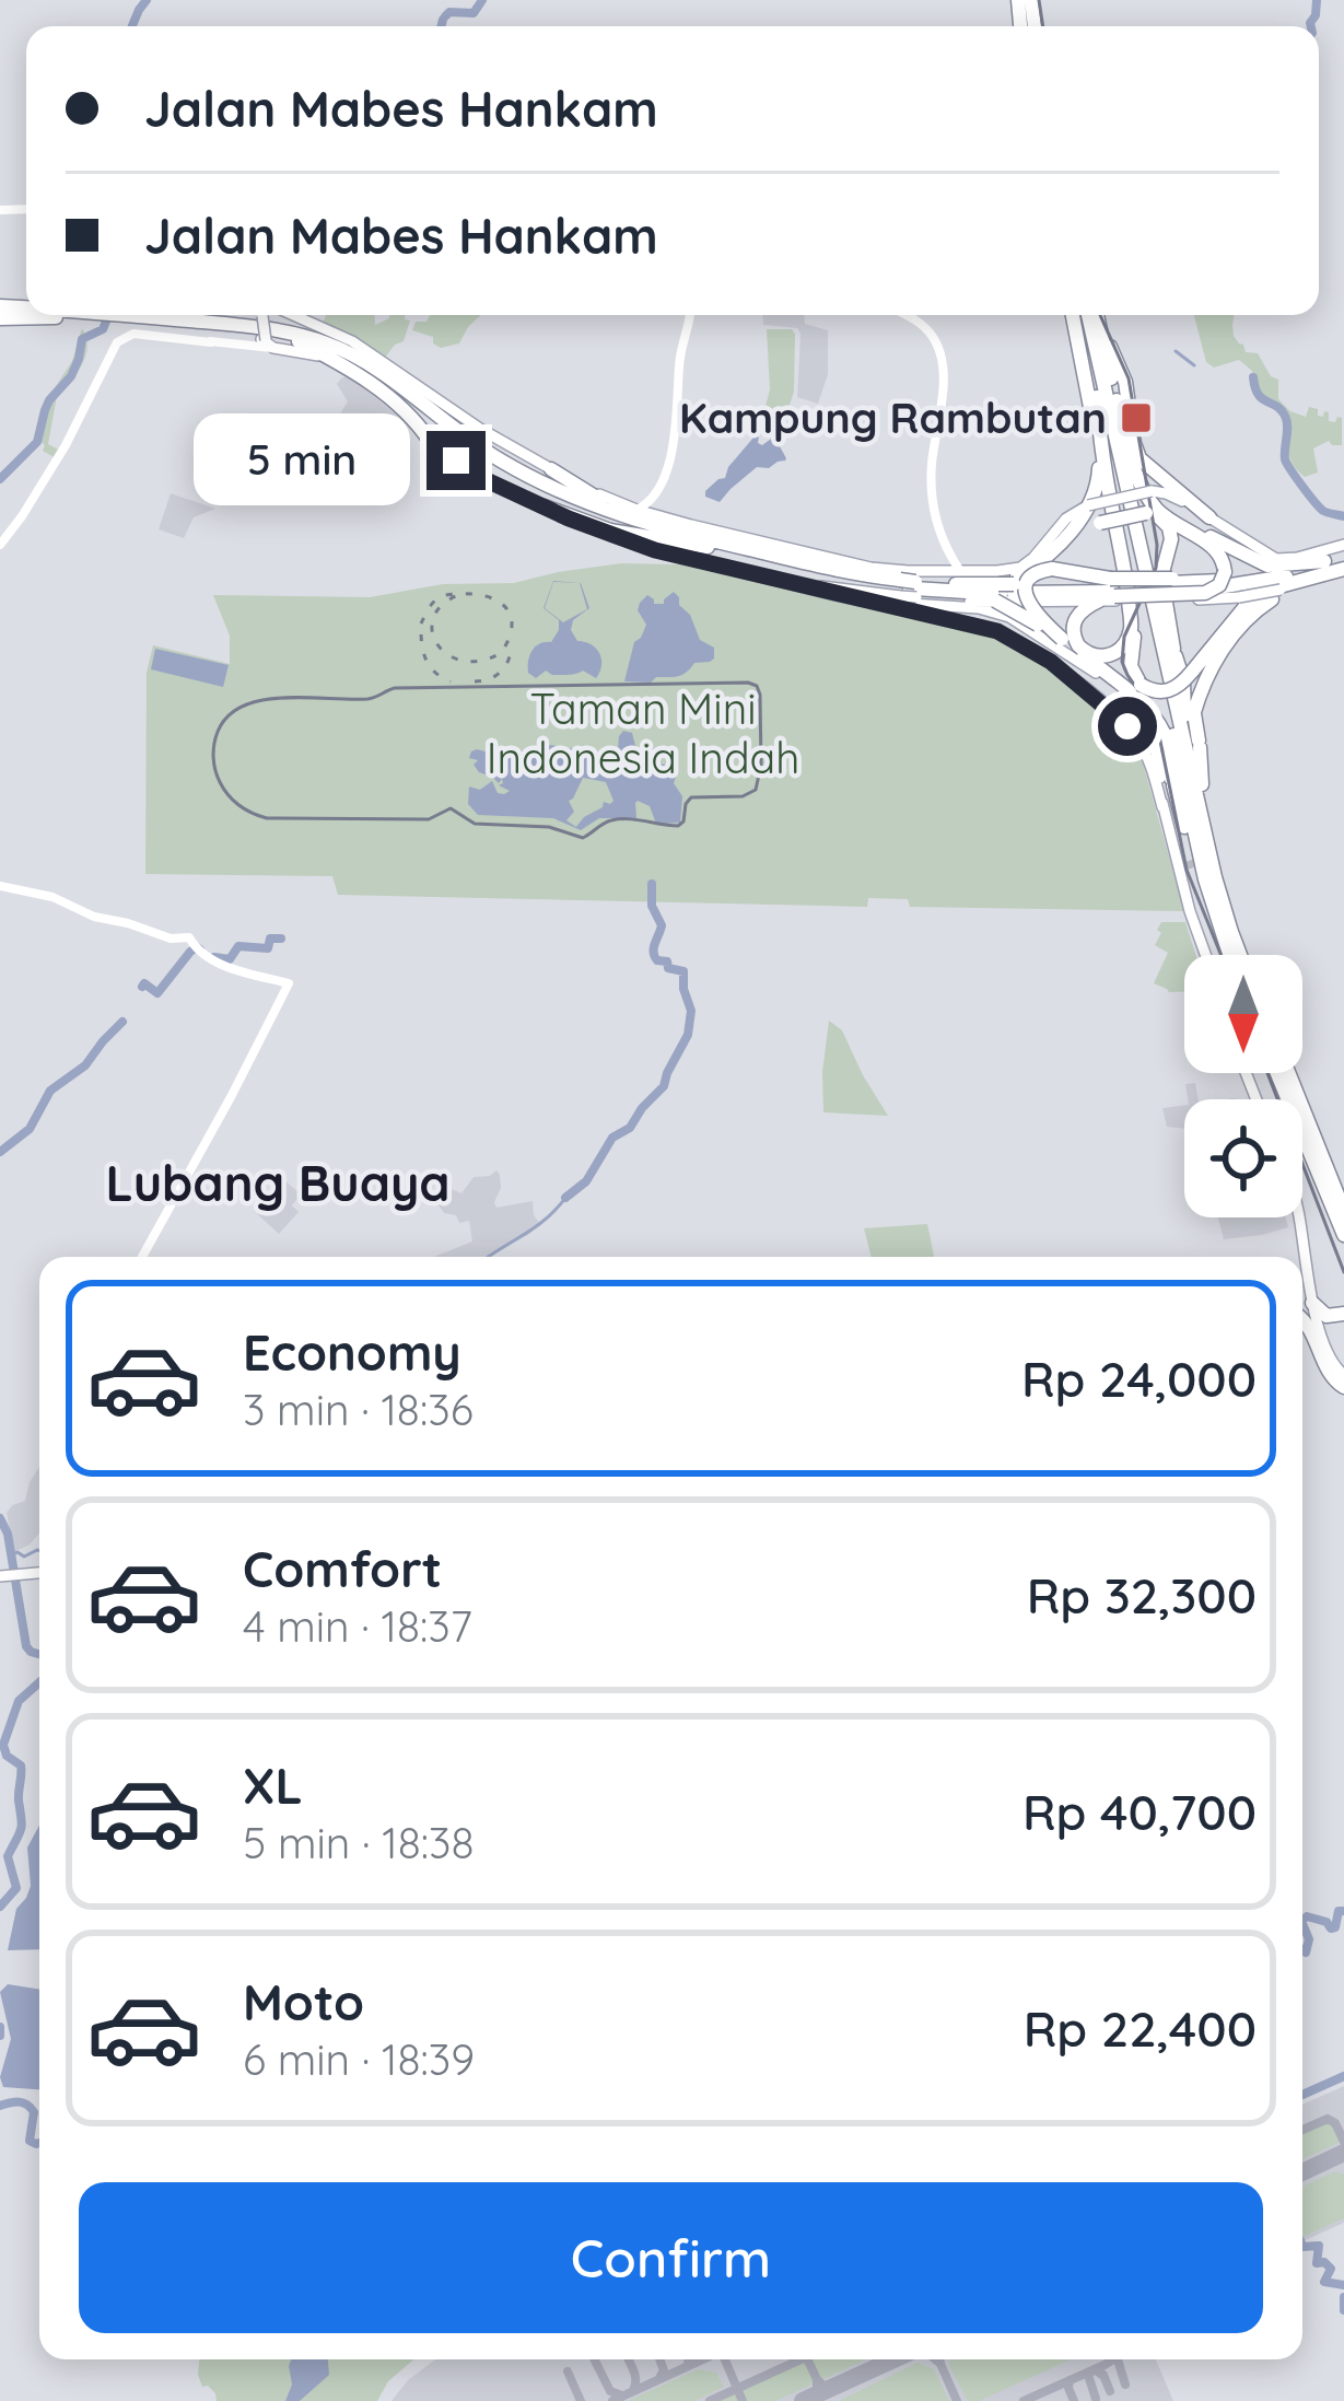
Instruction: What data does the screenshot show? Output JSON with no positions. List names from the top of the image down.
{
  "districts": ["Lubang Buaya"],
  "parks": ["Taman Mini Indonesia Indah"],
  "places": {
    "transit": ["Kampung Rambutan"]
  },
  "north": "bottom",
  "page": {
    "banner": ["Jalan Mabes Hankam", "Jalan Mabes Hankam"],
    "bubble": "5 min",
    "list": [
      {
        "name": "Economy",
        "note": "3 min · 18:36",
        "value": "Rp 24,000"
      },
      {
        "name": "Comfort",
        "note": "4 min · 18:37",
        "value": "Rp 32,300"
      },
      {
        "name": "XL",
        "note": "5 min · 18:38",
        "value": "Rp 40,700"
      },
      {
        "name": "Moto",
        "note": "6 min · 18:39",
        "value": "Rp 22,400"
      }
    ],
    "buttons": "Confirm"
  }
}
